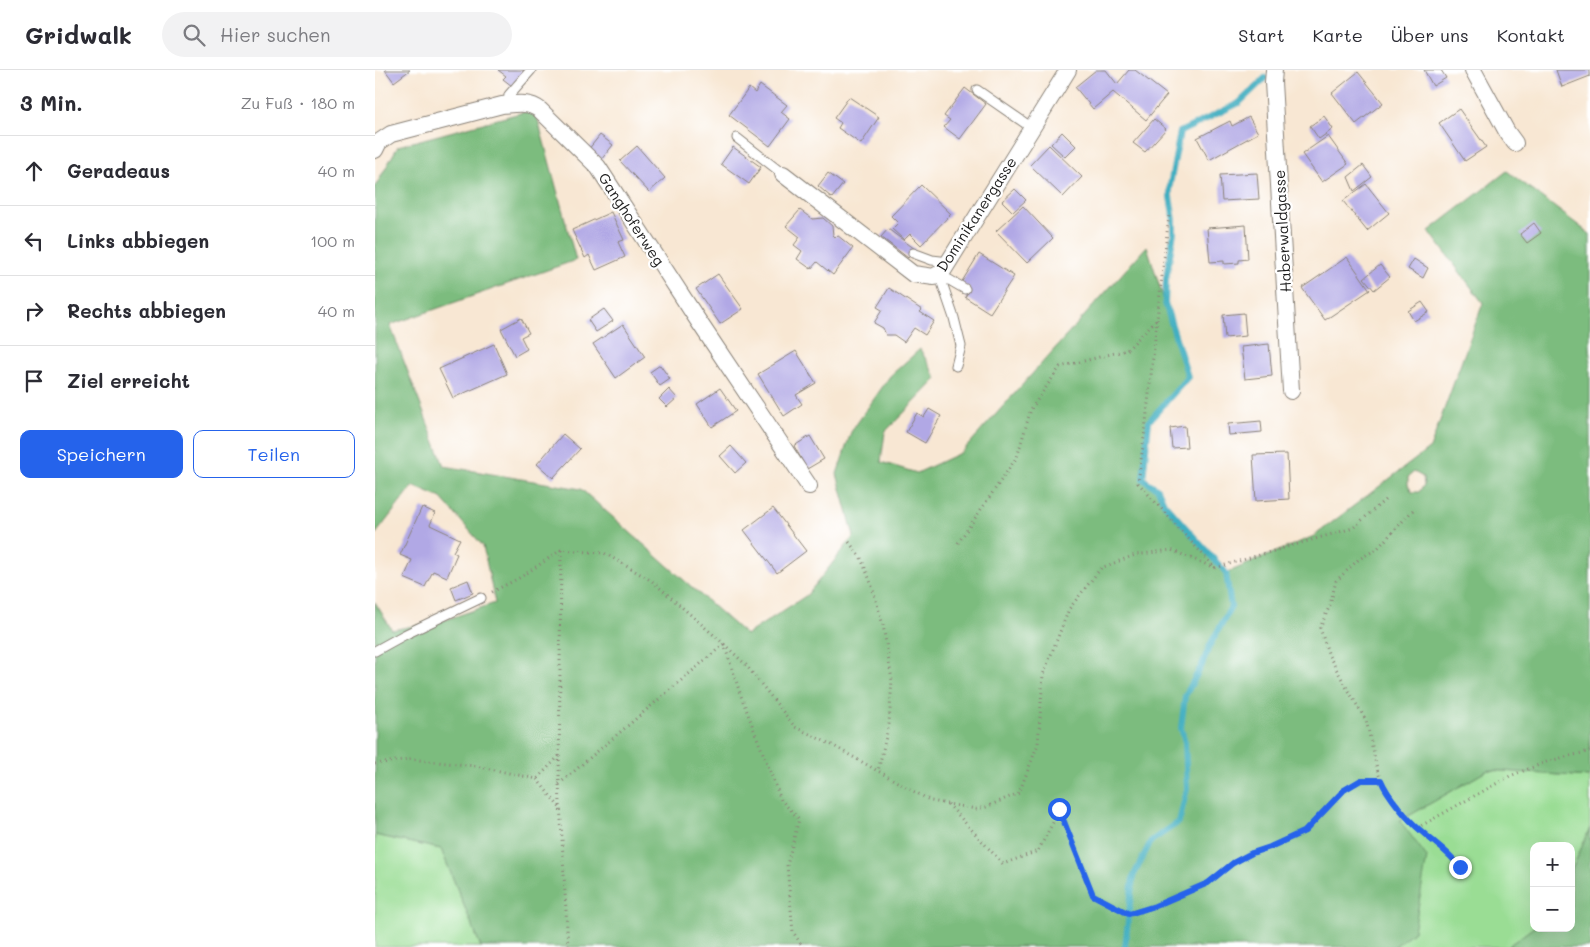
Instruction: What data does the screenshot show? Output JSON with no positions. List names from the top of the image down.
{
  "streets": {
    "street": ["Dominikanergasse", "Ganghoferweg", "Haberwaldgasse"]
  },
  "page": {
    "header": "Gridwalk",
    "search": "Hier suchen",
    "nav": [
      "Start",
      "Karte",
      "Über uns",
      "Kontakt"
    ],
    "heading": ["3 Min.", "Zu Fuß · 180 m"],
    "list": [
      ["Geradeaus", "40 m"],
      ["Links abbiegen", "100 m"],
      ["Rechts abbiegen", "40 m"],
      "Ziel erreicht"
    ],
    "buttons": ["Speichern", "Teilen"],
    "map_buttons": ["+", "−"]
  }
}
